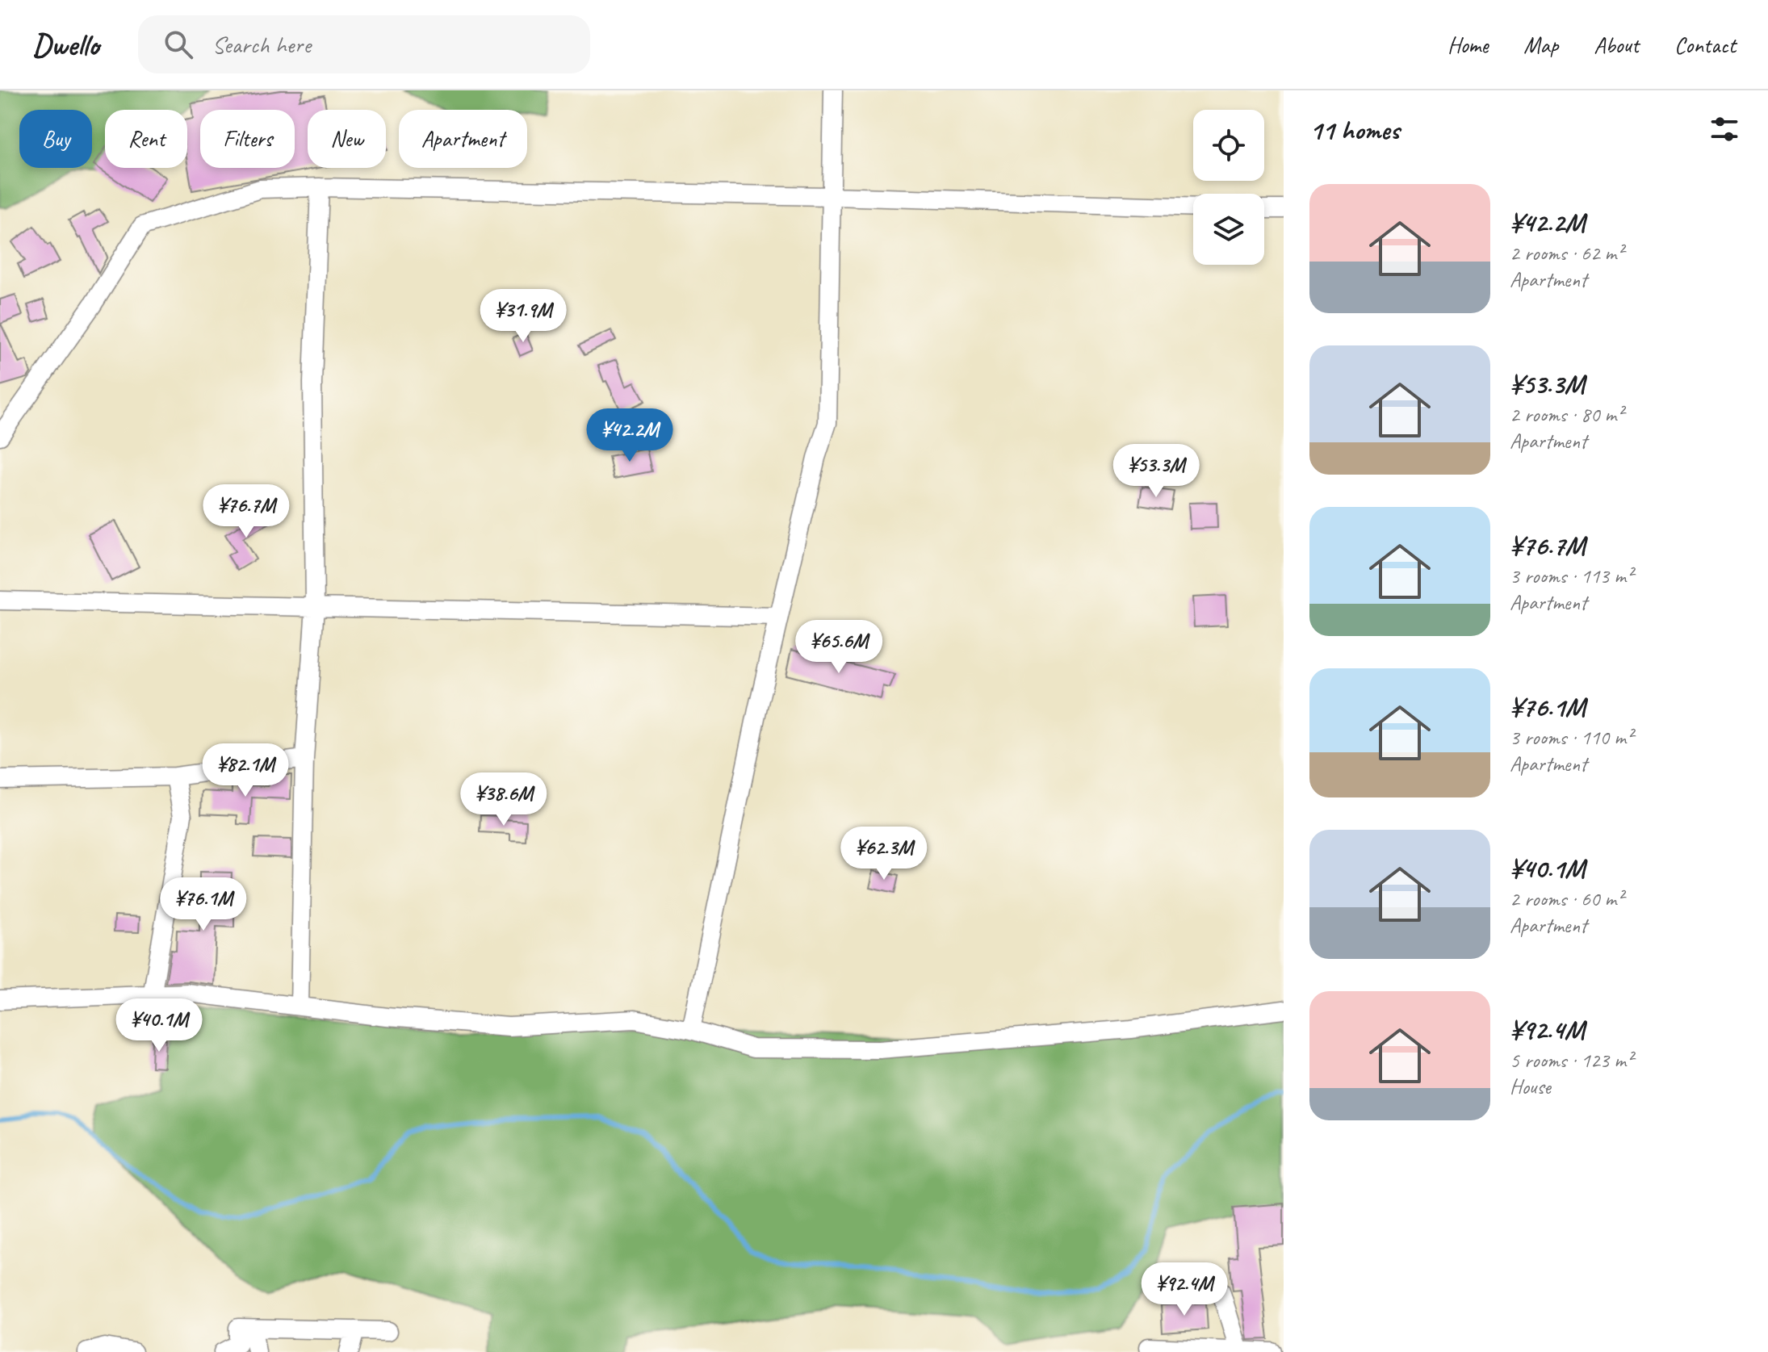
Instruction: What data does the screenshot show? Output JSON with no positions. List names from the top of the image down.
{
  "page": {
    "header": "Dwello",
    "search": "Search here",
    "nav": [
      "Home",
      "Map",
      "About",
      "Contact"
    ],
    "heading": "11 homes",
    "chip": [
      "Buy",
      "Rent",
      "Filters",
      "New",
      "Apartment"
    ],
    "list": [
      {
        "name": "¥42.2M",
        "note": "2 rooms · 62 m² · Apartment"
      },
      {
        "name": "¥53.3M",
        "note": "2 rooms · 80 m² · Apartment"
      },
      {
        "name": "¥76.7M",
        "note": "3 rooms · 113 m² · Apartment"
      },
      {
        "name": "¥76.1M",
        "note": "3 rooms · 110 m² · Apartment"
      },
      {
        "name": "¥40.1M",
        "note": "2 rooms · 60 m² · Apartment"
      },
      {
        "name": "¥92.4M",
        "note": "5 rooms · 123 m² · House"
      }
    ],
    "price": [
      "¥31.9M",
      "¥42.2M",
      "¥53.3M",
      "¥76.7M",
      "¥65.6M",
      "¥82.1M",
      "¥38.6M",
      "¥62.3M",
      "¥76.1M",
      "¥40.1M",
      "¥92.4M"
    ]
  }
}
